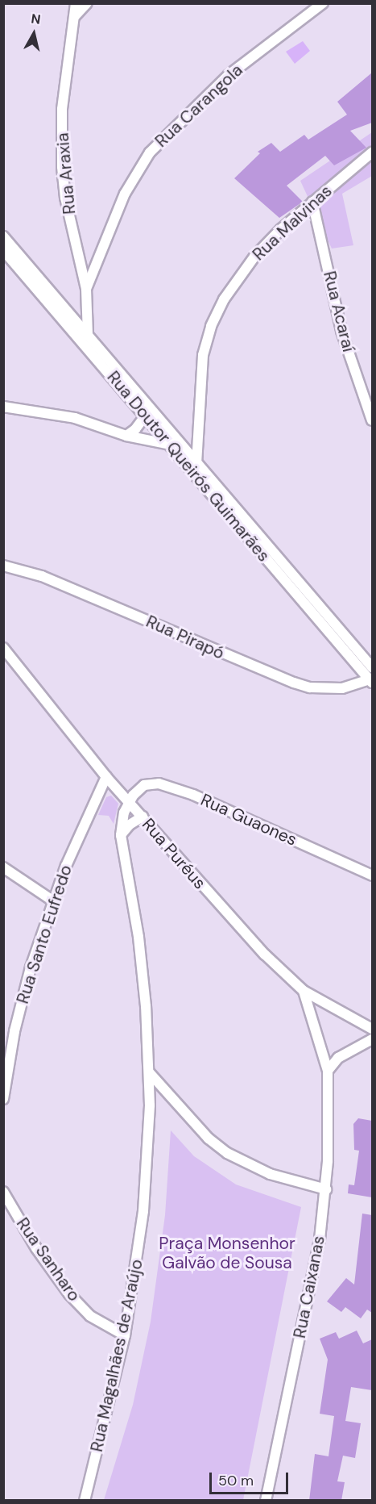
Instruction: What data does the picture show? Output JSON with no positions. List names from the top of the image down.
{
  "streets": {
    "street": [
      "Rua Carangola",
      "Rua Araxia",
      "Rua Malvinas",
      "Rua Acaraí",
      "Rua Doutor Queirós Guimarães",
      "Rua Pirapó",
      "Rua Guaones",
      "Rua Puréus",
      "Rua Santo Eufredo",
      "Rua Sanharo",
      "Rua Caixanas",
      "Rua Magalhães de Araújo"
    ]
  },
  "crossings": [
    ["Rua Carangola", "Rua Araxia"],
    ["Rua Carangola", "Rua Doutor Queirós Guimarães"],
    ["Rua Araxia", "Rua Doutor Queirós Guimarães"],
    ["Rua Malvinas", "Rua Acaraí"],
    ["Rua Malvinas", "Rua Doutor Queirós Guimarães"],
    ["Rua Doutor Queirós Guimarães", "Rua Pirapó"],
    ["Rua Guaones", "Rua Puréus"],
    ["Rua Guaones", "Rua Magalhães de Araújo"],
    ["Rua Puréus", "Rua Santo Eufredo"],
    ["Rua Puréus", "Rua Caixanas"],
    ["Rua Puréus", "Rua Magalhães de Araújo"],
    ["Rua Sanharo", "Rua Magalhães de Araújo"]
  ],
  "parks": ["Praça Monsenhor Galvão de Sousa"],
  "scale_bar": "50 m",
  "north": "top"
}
